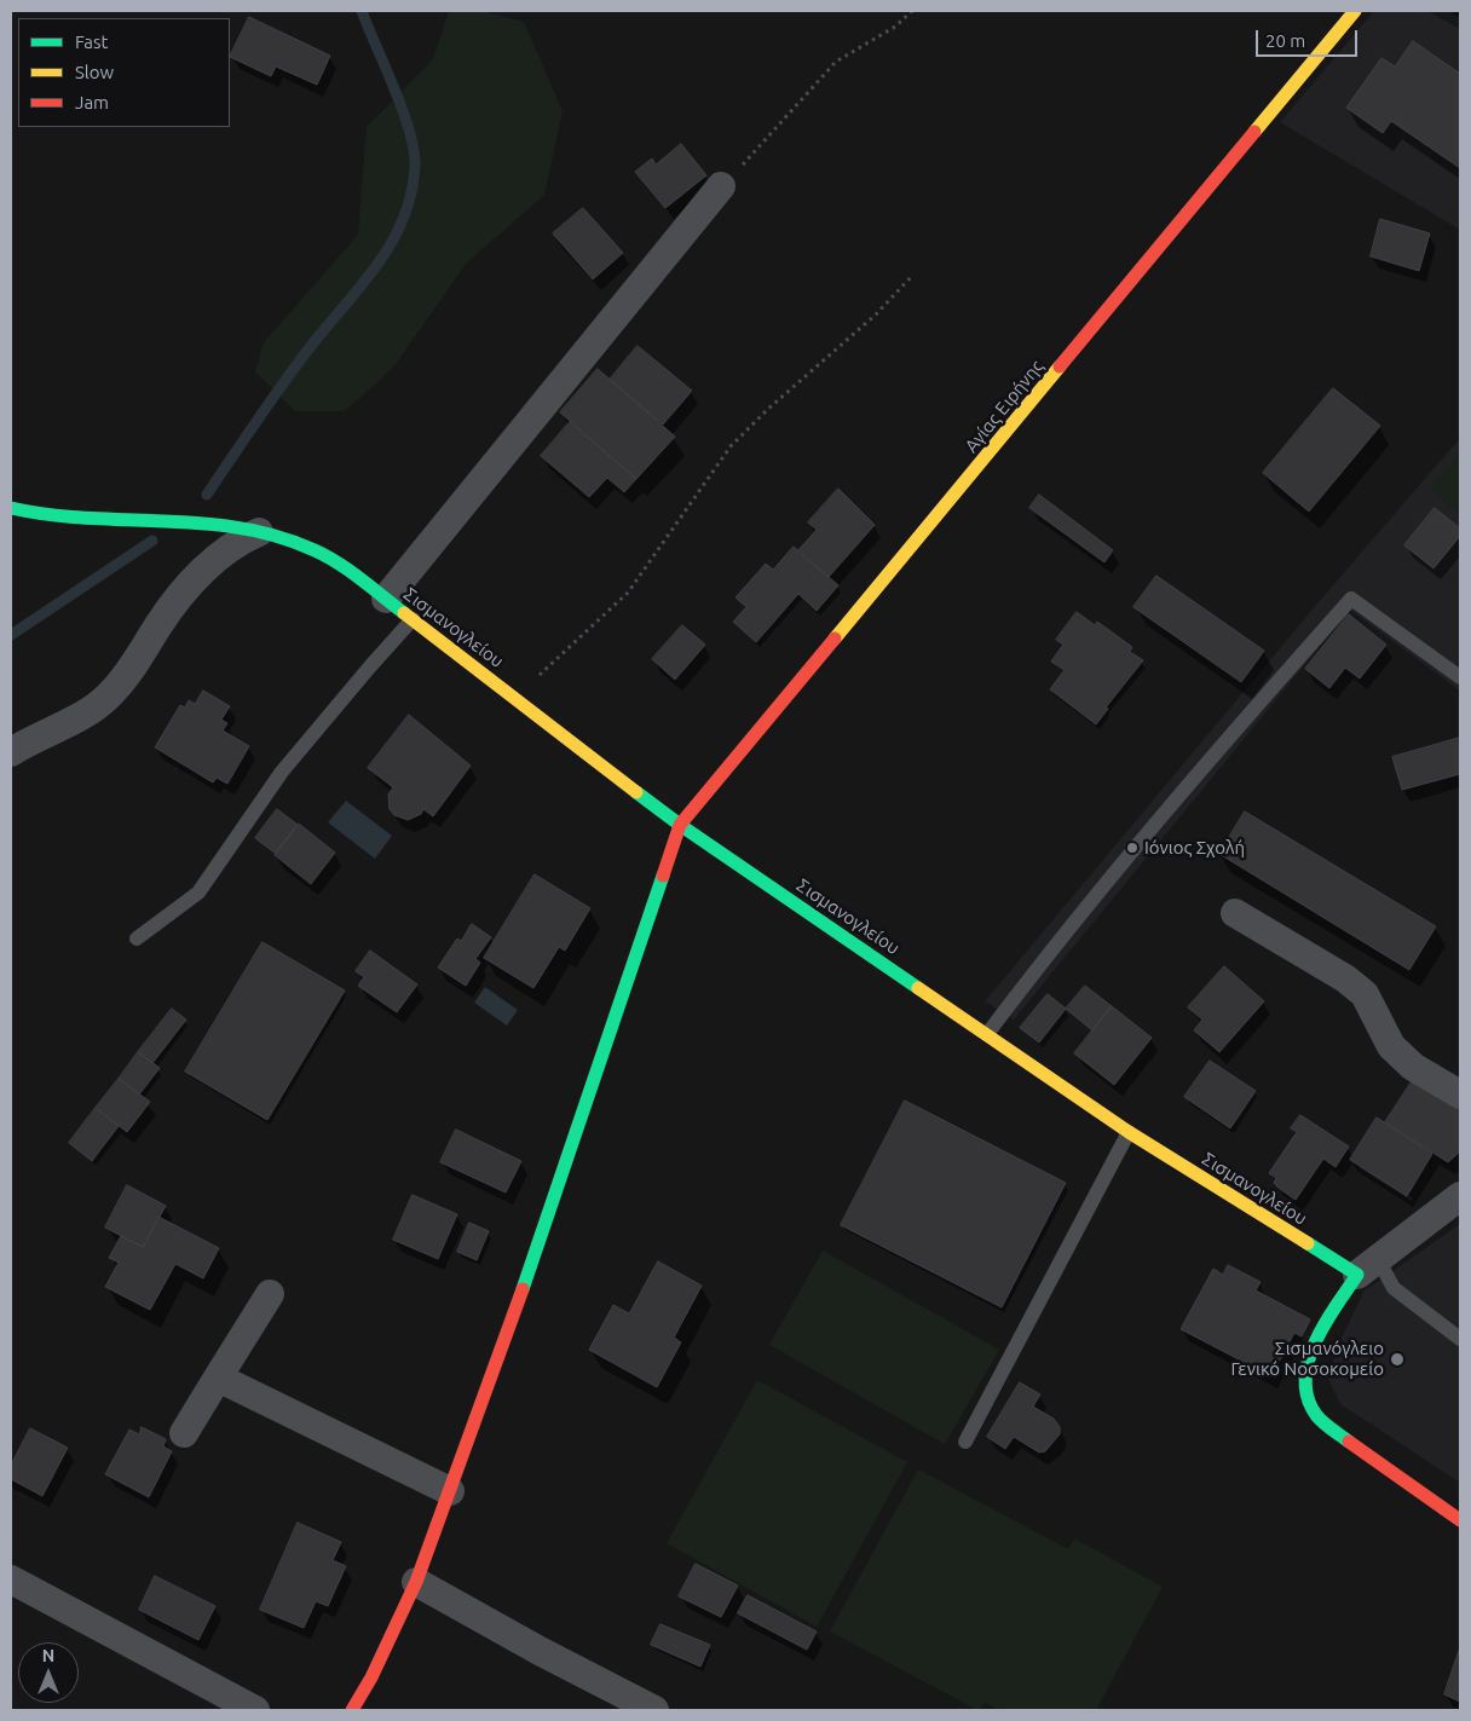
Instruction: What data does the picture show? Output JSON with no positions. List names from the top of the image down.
{
  "streets": {
    "street": ["Αγίας Ειρήνης", "Σισμανογλείου"]
  },
  "crossings": [
    ["Αγίας Ειρήνης", "Σισμανογλείου"]
  ],
  "places": ["Ιόνιος Σχολή", "Σισμανόγλειο Γενικό Νοσοκομείο"],
  "legend": ["Fast", "Slow", "Jam"],
  "scale_bar": "20 m",
  "north": "top"
}
